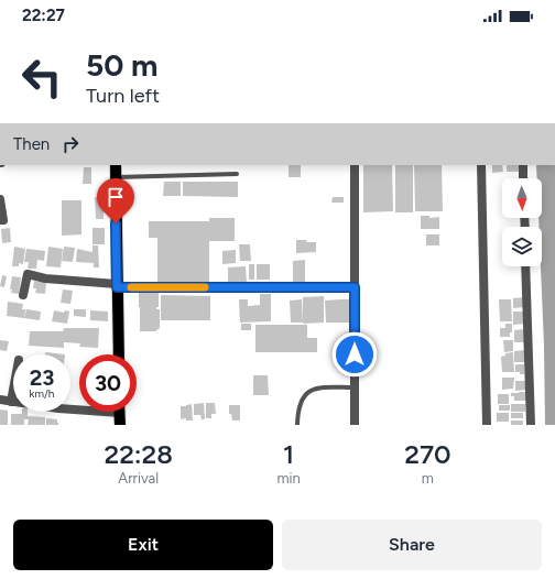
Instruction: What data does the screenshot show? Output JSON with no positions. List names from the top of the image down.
{
  "north": "bottom",
  "page": {
    "status": "22:27",
    "turn": ["50 m", "Turn left"],
    "then": "Then",
    "speed": "23 km/h",
    "limit": "30",
    "eta": [
      "22:28",
      "Arrival",
      "1",
      "min",
      "270",
      "m"
    ],
    "buttons": ["Exit", "Share"]
  }
}
